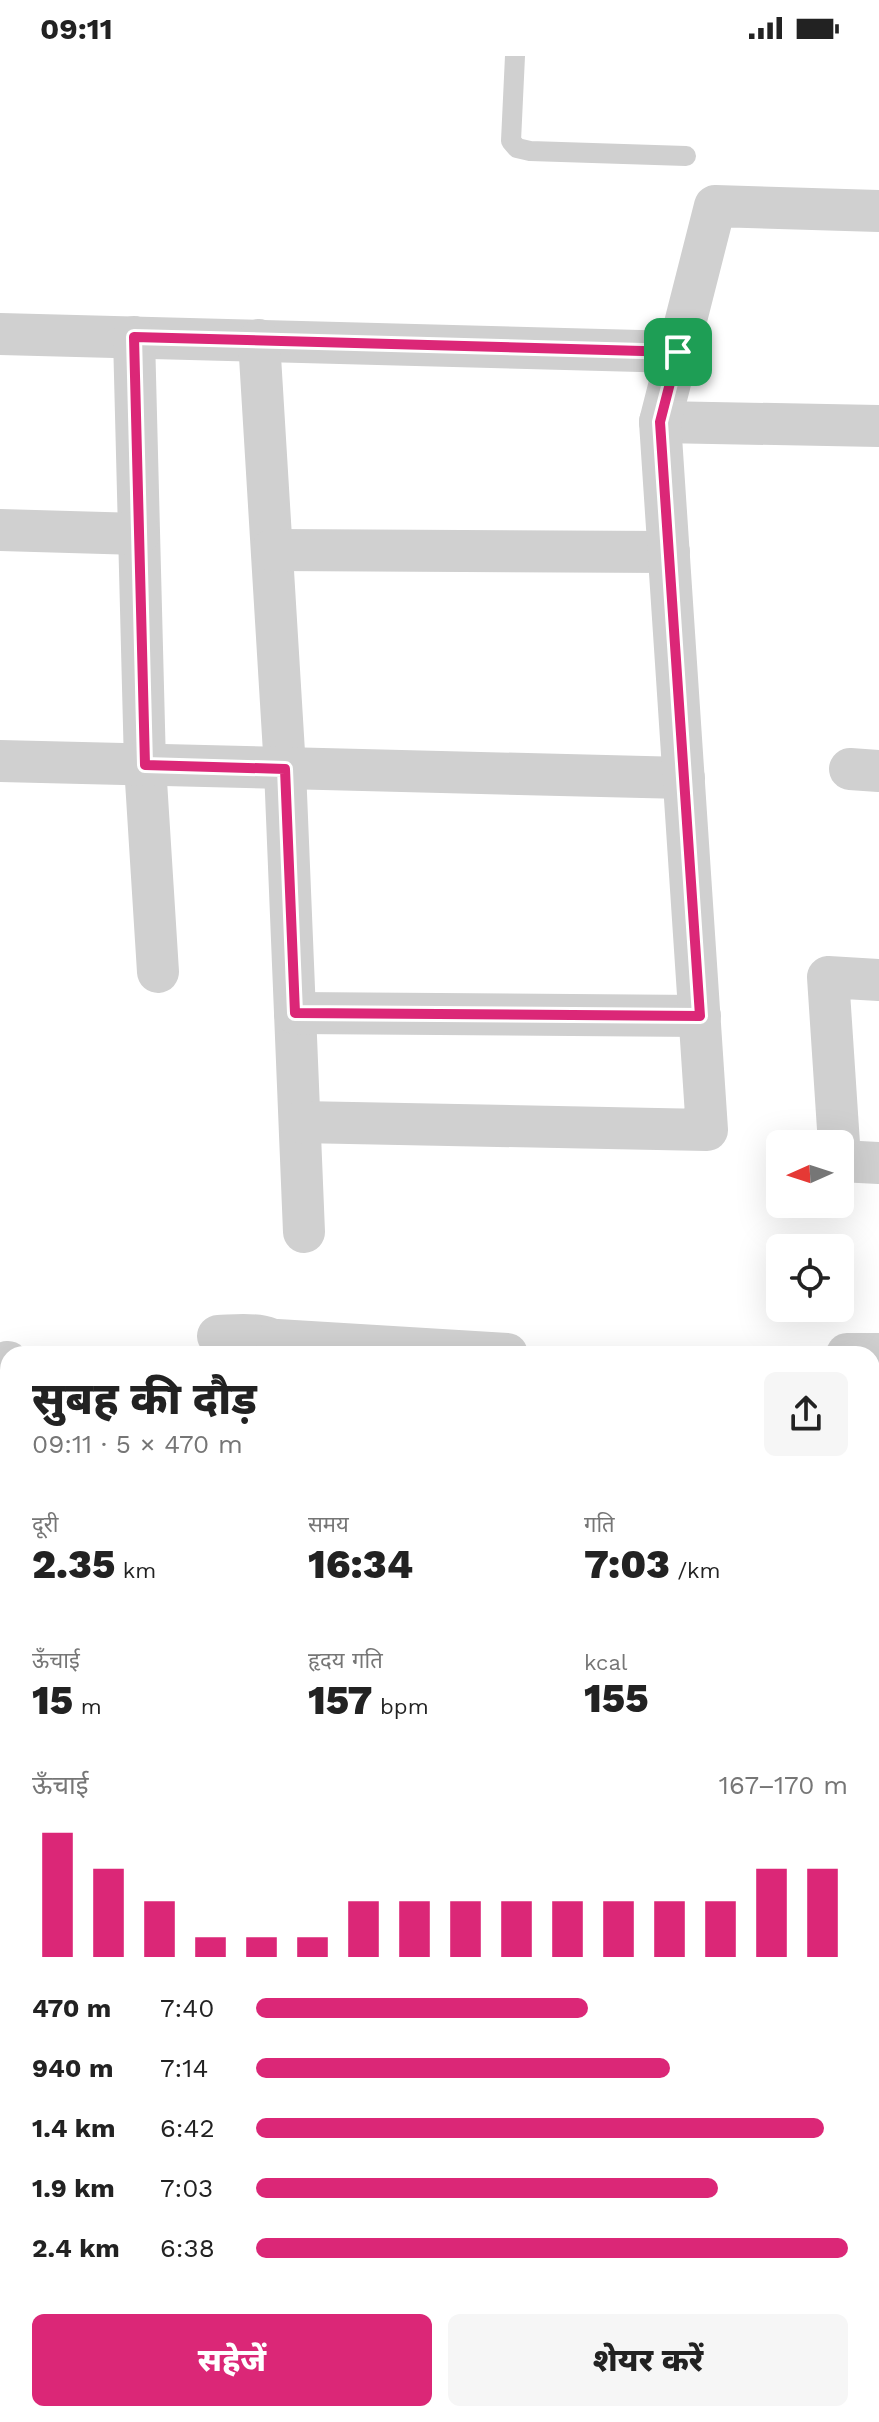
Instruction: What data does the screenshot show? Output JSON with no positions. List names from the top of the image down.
{
  "north": "left",
  "page": {
    "status": "09:11",
    "heading": ["सुबह की दौड़", "09:11 · 5 × 470 m"],
    "stats": [
      ["दूरी", "2.35 km"],
      ["समय", "16:34"],
      ["गति", "7:03 /km"],
      ["ऊँचाई", "15 m"],
      ["हृदय गति", "157 bpm"],
      ["kcal", "155"]
    ],
    "chart": ["ऊँचाई", "167–170 m"],
    "list": [
      {
        "name": "470 m",
        "note": "7:40"
      },
      {
        "name": "940 m",
        "note": "7:14"
      },
      {
        "name": "1.4 km",
        "note": "6:42"
      },
      {
        "name": "1.9 km",
        "note": "7:03"
      },
      {
        "name": "2.4 km",
        "note": "6:38"
      }
    ],
    "buttons": ["सहेजें", "शेयर करें"]
  }
}
